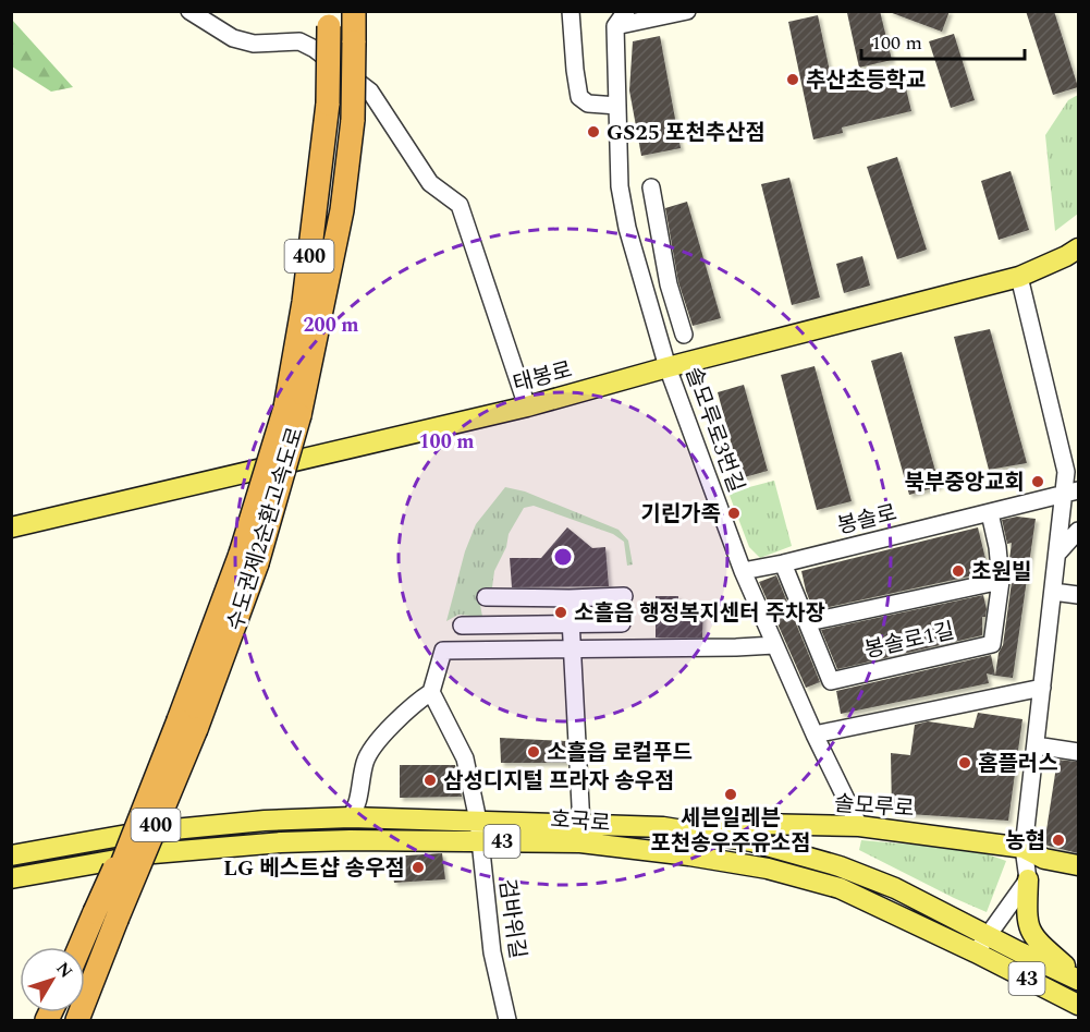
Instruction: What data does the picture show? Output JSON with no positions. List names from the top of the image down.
{
  "streets": {
    "highway": ["400", "수도권제2순환고속도로"],
    "main road": [
      "태봉로",
      "솔모루로",
      "호국로",
      "43"
    ],
    "street": [
      "솔모루로3번길",
      "봉솔로",
      "봉솔로1길",
      "검바위길"
    ]
  },
  "crossings": [
    ["태봉로", "솔모루로3번길"],
    ["솔모루로3번길", "봉솔로"],
    ["솔모루로3번길", "솔모루로"],
    ["봉솔로", "봉솔로1길"],
    ["솔모루로", "호국로"],
    ["호국로", "검바위길"]
  ],
  "places": [
    "추산초등학교",
    "GS25 포천추산점",
    "북부중앙교회",
    "기린가족",
    "초원빌",
    "소흘읍 행정복지센터 주차장",
    "소흘읍 로컬푸드",
    "홈플러스",
    "삼성디지털 프라자 송우점",
    "세븐일레븐 포천송우주유소점",
    "농협",
    "LG 베스트샵 송우점"
  ],
  "scale_bar": "100 m",
  "north": "top right",
  "rings": ["200 m", "100 m"]
}
